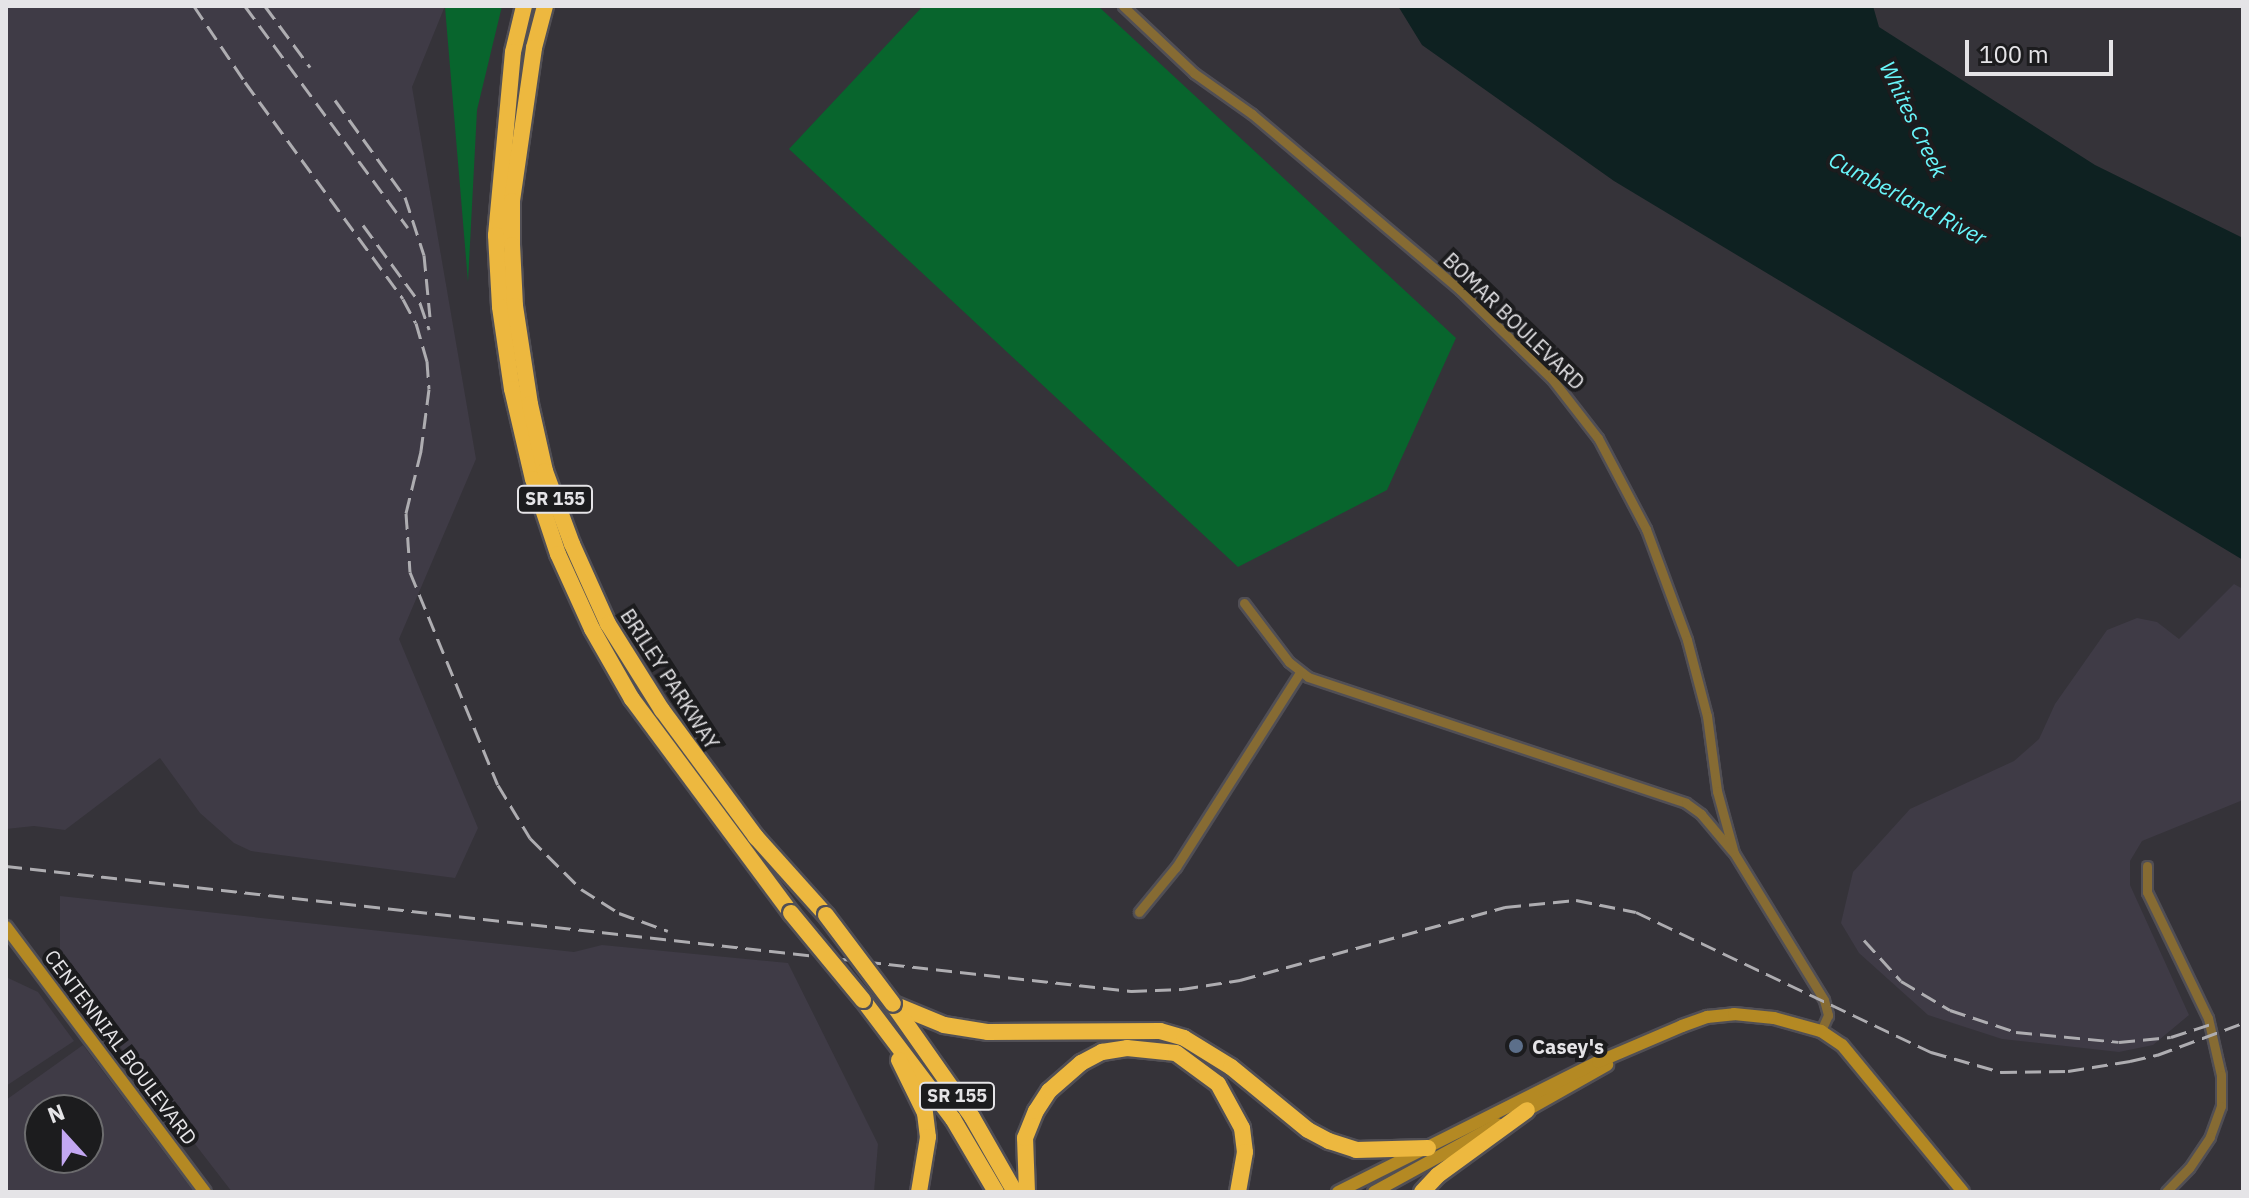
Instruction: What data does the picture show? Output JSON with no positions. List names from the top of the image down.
{
  "streets": {
    "highway": ["SR 155", "BRILEY PARKWAY"],
    "main road": ["CENTENNIAL BOULEVARD"],
    "street": ["BOMAR BOULEVARD"]
  },
  "water": ["Whites Creek", "Cumberland River"],
  "places": ["Casey's"],
  "scale_bar": "100 m",
  "north": "top"
}
